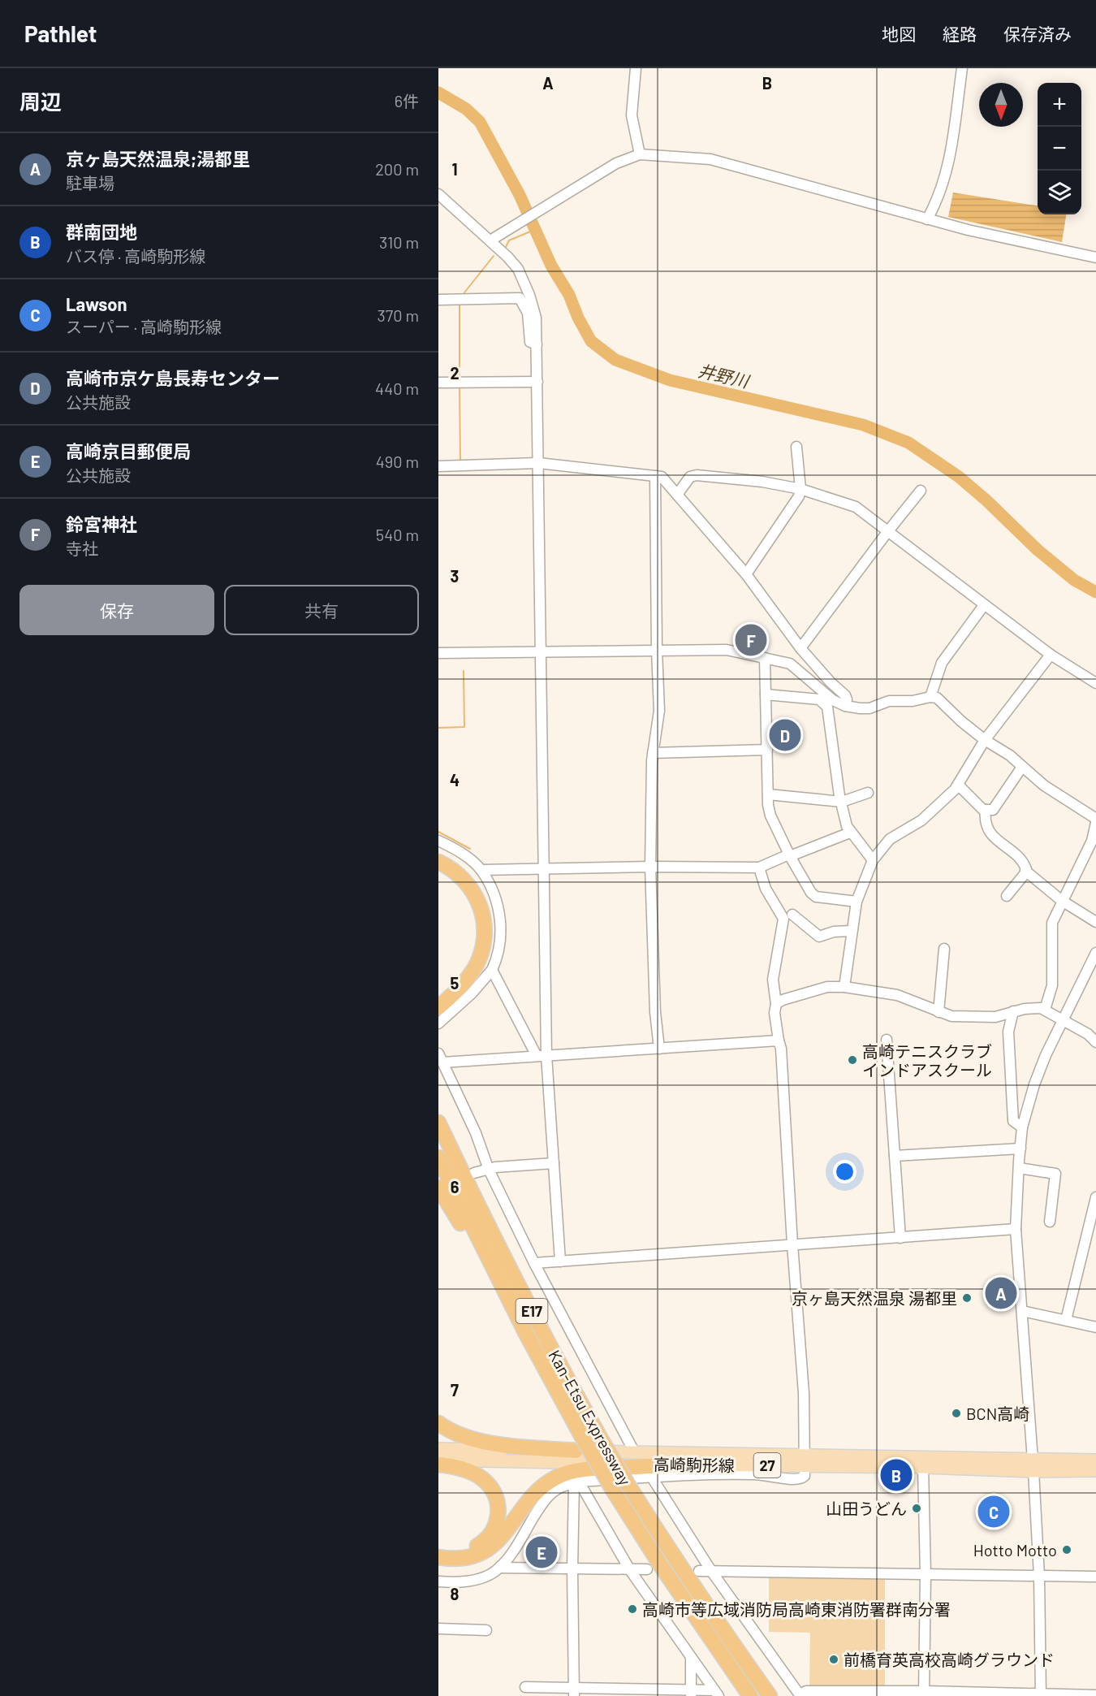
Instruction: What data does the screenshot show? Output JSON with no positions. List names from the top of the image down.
{
  "streets": {
    "highway": ["E17", "Kan-Etsu Expressway"],
    "main road": ["高崎駒形線", "27"]
  },
  "water": ["井野川"],
  "places": [
    "高崎テニスクラブ インドアスクール",
    "京ヶ島天然温泉 湯都里",
    "BCN高崎",
    "山田うどん",
    "Hotto Motto",
    "高崎市等広域消防局高崎東消防署群南分署",
    "前橋育英高校高崎グラウンド"
  ],
  "north": "bottom",
  "page": {
    "header": "Pathlet",
    "nav": ["地図", "経路", "保存済み"],
    "heading": ["周辺", "6件"],
    "map_buttons": ["+", "−"],
    "list": [
      {
        "mark": "A",
        "name": "京ヶ島天然温泉;湯都里",
        "note": "駐車場",
        "value": "200 m"
      },
      {
        "mark": "B",
        "name": "群南団地",
        "note": "バス停 · 高崎駒形線",
        "value": "310 m"
      },
      {
        "mark": "C",
        "name": "Lawson",
        "note": "スーパー · 高崎駒形線",
        "value": "370 m"
      },
      {
        "mark": "D",
        "name": "高崎市京ケ島長寿センター",
        "note": "公共施設",
        "value": "440 m"
      },
      {
        "mark": "E",
        "name": "高崎京目郵便局",
        "note": "公共施設",
        "value": "490 m"
      },
      {
        "mark": "F",
        "name": "鈴宮神社",
        "note": "寺社",
        "value": "540 m"
      }
    ],
    "buttons": ["保存", "共有"],
    "pins": [
      "F",
      "D",
      "A",
      "B",
      "C",
      "E"
    ]
  },
  "grid": {
    "columns": ["A", "B"],
    "rows": [
      "1",
      "2",
      "3",
      "4",
      "5",
      "6",
      "7",
      "8"
    ]
  }
}
